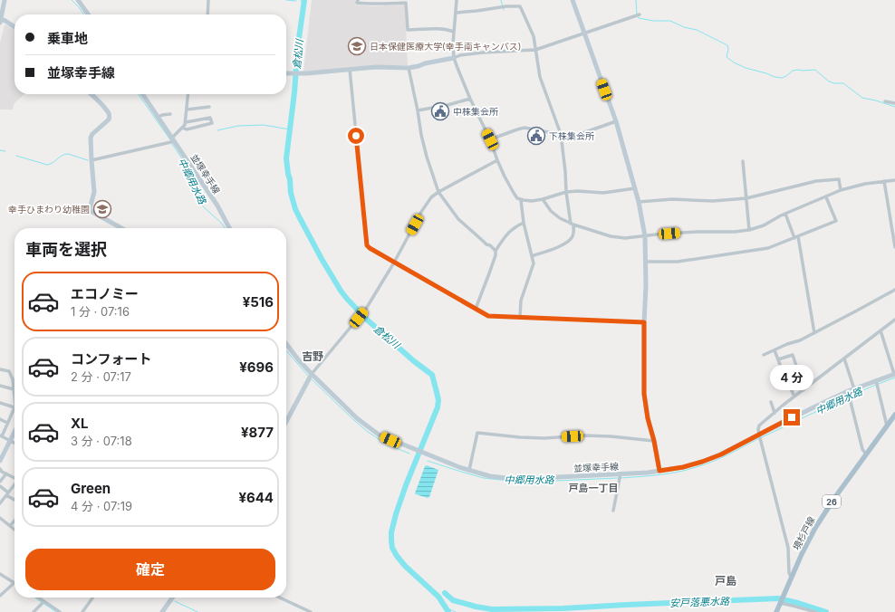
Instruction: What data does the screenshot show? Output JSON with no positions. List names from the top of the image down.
{
  "streets": {
    "main road": ["26", "境杉戸線"],
    "street": ["並塚幸手線"]
  },
  "districts": ["吉野", "戸島一丁目", "戸島"],
  "water": ["倉松川", "中郷用水路", "安戸落悪水路"],
  "places": {
    "school or university": ["日本保健医療大学(幸手南キャンパス)", "幸手ひまわり幼稚園"],
    "public building": ["中株集会所", "下株集会所"]
  },
  "page": {
    "banner": ["乗車地", "並塚幸手線"],
    "heading": "車両を選択",
    "list": [
      {
        "name": "エコノミー",
        "note": "1 分 · 07:16",
        "value": "¥516"
      },
      {
        "name": "コンフォート",
        "note": "2 分 · 07:17",
        "value": "¥696"
      },
      {
        "name": "XL",
        "note": "3 分 · 07:18",
        "value": "¥877"
      },
      {
        "name": "Green",
        "note": "4 分 · 07:19",
        "value": "¥644"
      }
    ],
    "bubble": "4 分",
    "buttons": "確定"
  }
}
